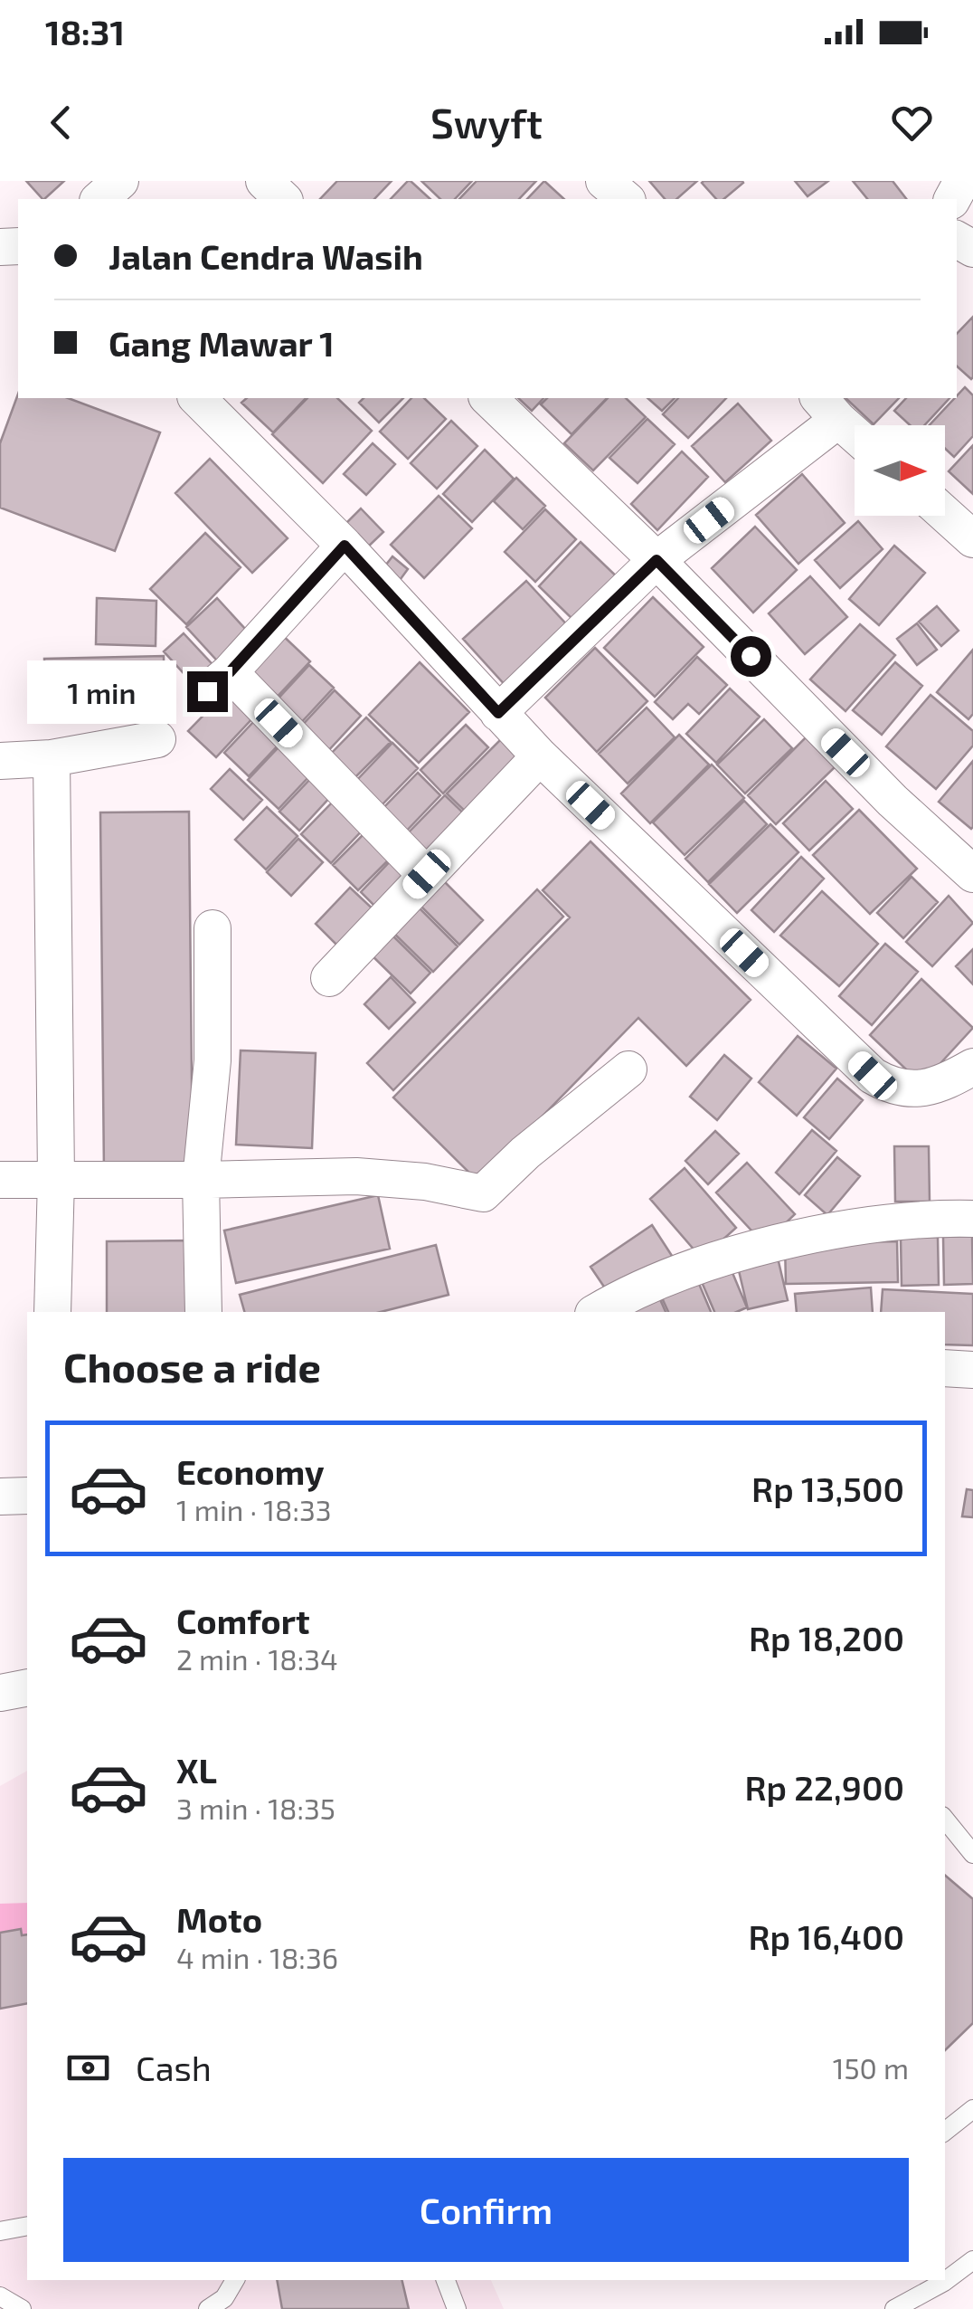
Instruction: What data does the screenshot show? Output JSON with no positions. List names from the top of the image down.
{
  "north": "right",
  "page": {
    "status": "18:31",
    "header": "Swyft",
    "banner": ["Jalan Cendra Wasih", "Gang Mawar 1"],
    "bubble": "1 min",
    "heading": "Choose a ride",
    "list": [
      {
        "name": "Economy",
        "note": "1 min · 18:33",
        "value": "Rp 13,500"
      },
      {
        "name": "Comfort",
        "note": "2 min · 18:34",
        "value": "Rp 18,200"
      },
      {
        "name": "XL",
        "note": "3 min · 18:35",
        "value": "Rp 22,900"
      },
      {
        "name": "Moto",
        "note": "4 min · 18:36",
        "value": "Rp 16,400"
      }
    ],
    "pay": ["Cash", "150 m"],
    "buttons": "Confirm"
  }
}
